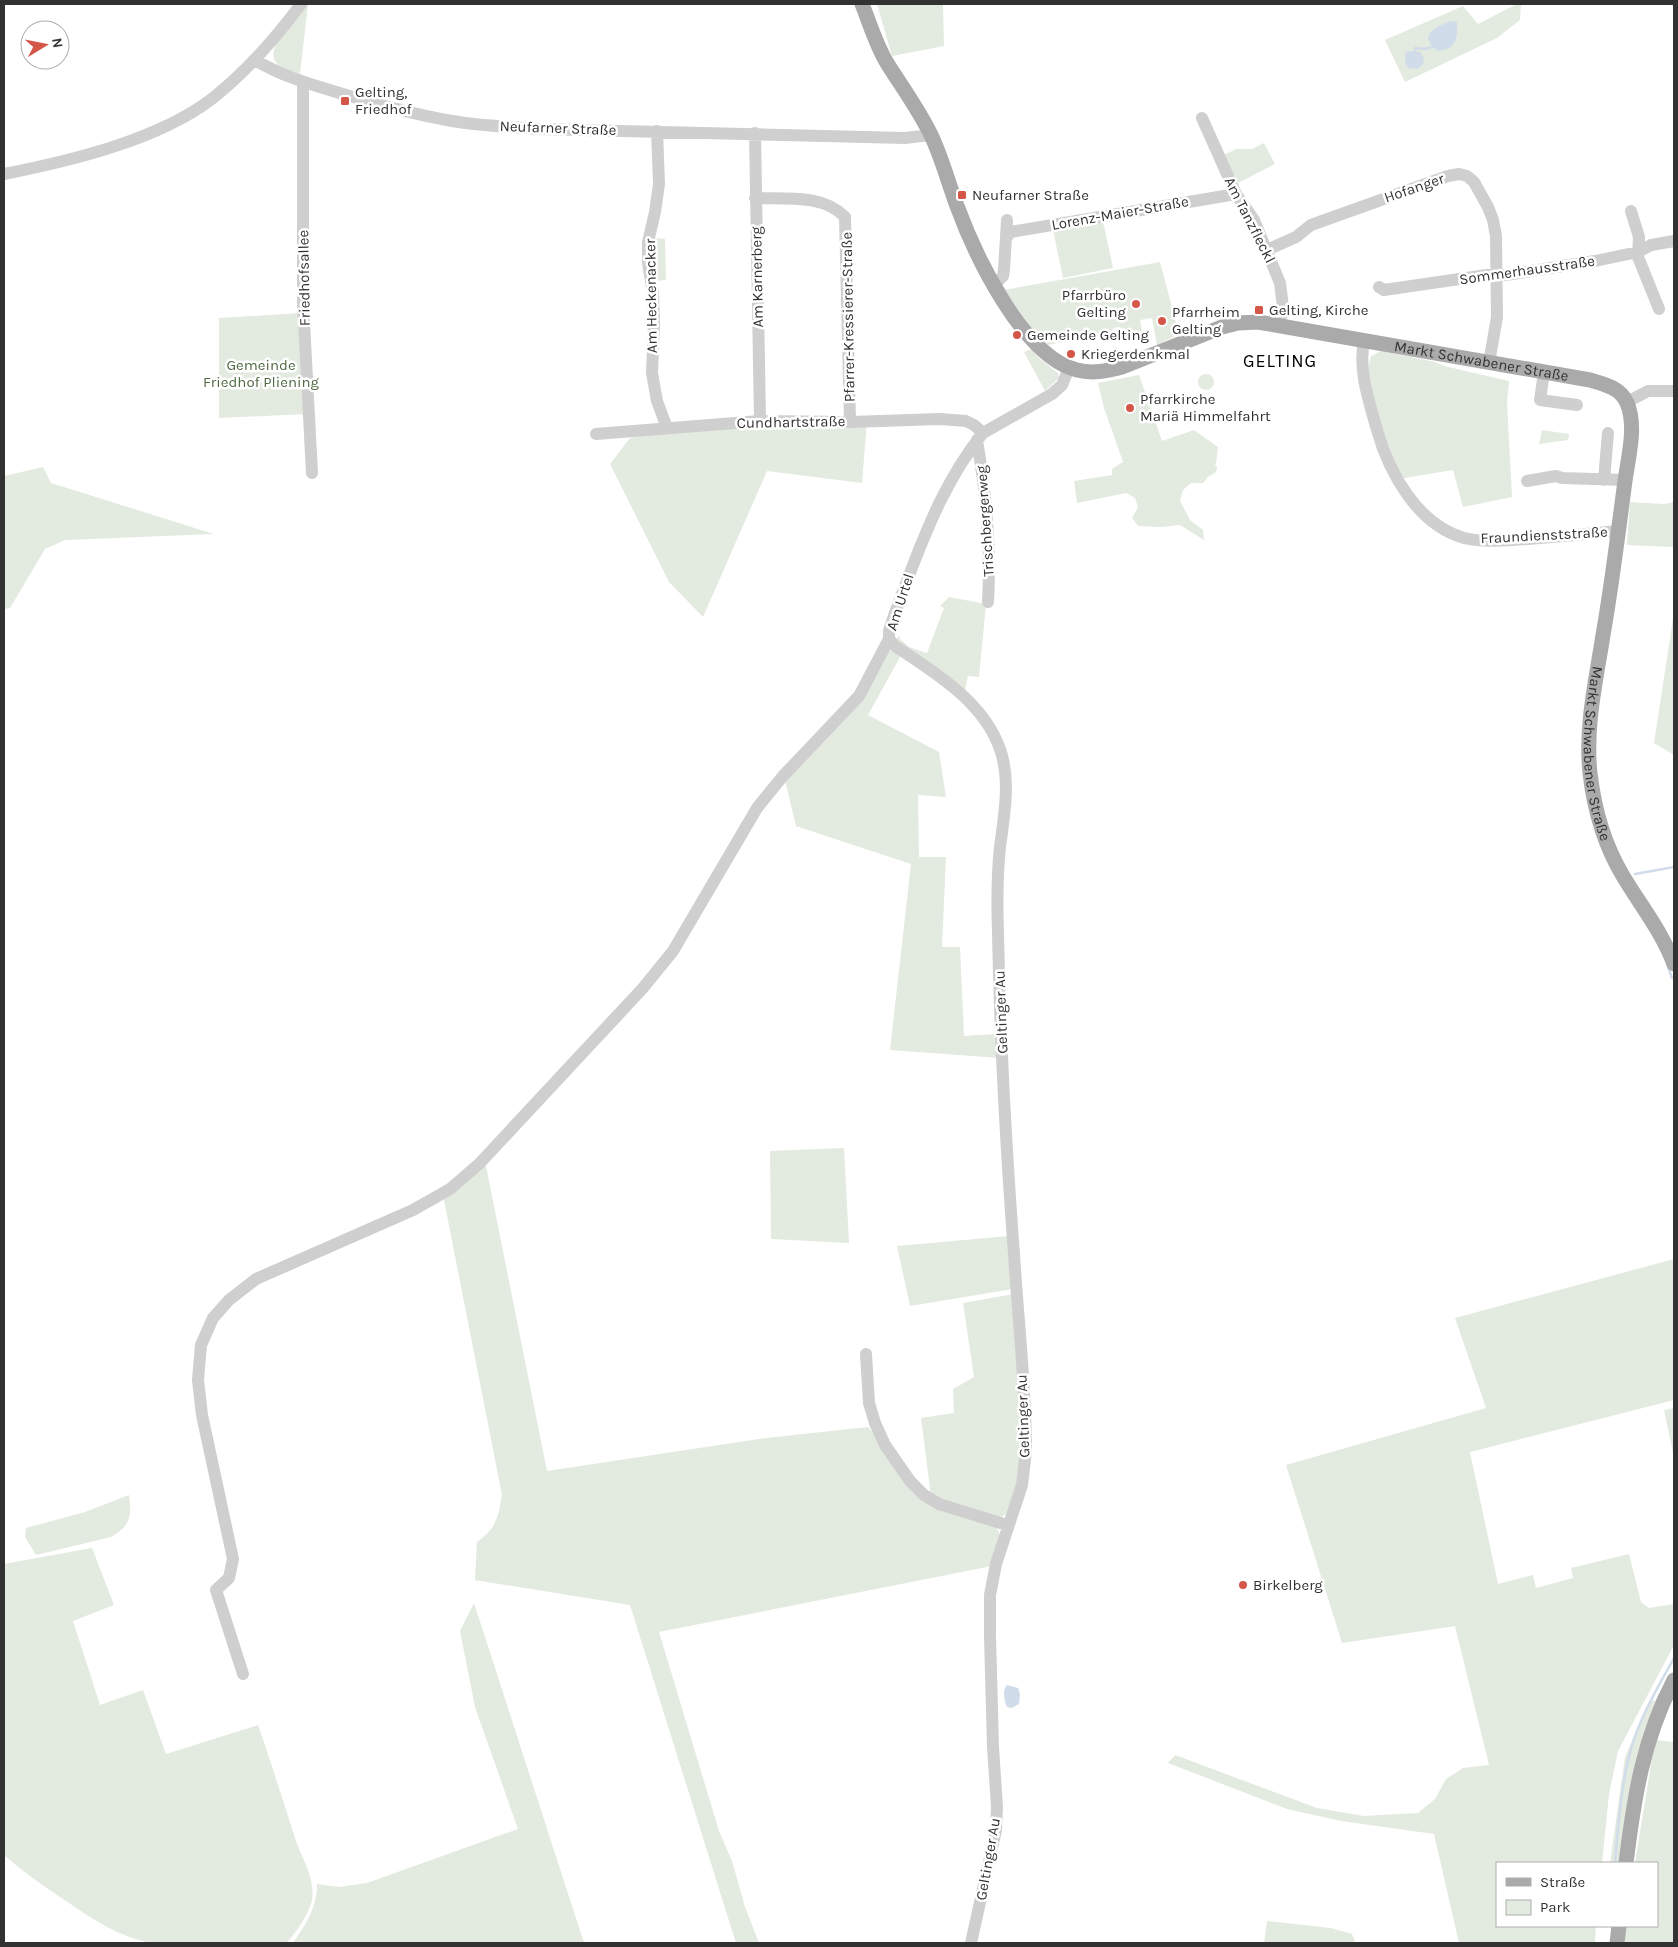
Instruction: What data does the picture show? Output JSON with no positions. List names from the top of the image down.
{
  "streets": {
    "main road": ["Markt Schwabener Straße"],
    "street": [
      "Neufarner Straße",
      "Hofanger",
      "Lorenz-Maier-Straße",
      "Am Tanzfleckl",
      "Sommerhausstraße",
      "Am Karnerberg",
      "Friedhofsallee",
      "Am Heckenacker",
      "Pfarrer-Kressierer-Straße",
      "Cundhartstraße",
      "Trischbergerweg",
      "Fraundienststraße",
      "Am Urtel",
      "Geltinger Au"
    ]
  },
  "crossings": [
    ["Neufarner Straße", "Am Karnerberg"],
    ["Neufarner Straße", "Friedhofsallee"],
    ["Neufarner Straße", "Am Heckenacker"],
    ["Neufarner Straße", "Markt Schwabener Straße"],
    ["Hofanger", "Am Tanzfleckl"],
    ["Hofanger", "Sommerhausstraße"],
    ["Hofanger", "Markt Schwabener Straße"],
    ["Lorenz-Maier-Straße", "Am Tanzfleckl"],
    ["Am Tanzfleckl", "Markt Schwabener Straße"],
    ["Am Karnerberg", "Pfarrer-Kressierer-Straße"],
    ["Am Karnerberg", "Cundhartstraße"],
    ["Am Heckenacker", "Cundhartstraße"],
    ["Pfarrer-Kressierer-Straße", "Cundhartstraße"],
    ["Markt Schwabener Straße", "Fraundienststraße"],
    ["Markt Schwabener Straße", "Am Urtel"],
    ["Cundhartstraße", "Trischbergerweg"],
    ["Cundhartstraße", "Am Urtel"],
    ["Trischbergerweg", "Am Urtel"],
    ["Am Urtel", "Geltinger Au"]
  ],
  "districts": ["GELTING"],
  "parks": ["Gemeinde Friedhof Pliening"],
  "places": {
    "transit": ["Gelting, Friedhof", "Neufarner Straße", "Gelting, Kirche"],
    "other": [
      "Pfarrbüro Gelting",
      "Pfarrheim Gelting",
      "Gemeinde Gelting",
      "Kriegerdenkmal",
      "Pfarrkirche Mariä Himmelfahrt",
      "Birkelberg"
    ]
  },
  "legend": ["Straße", "Park"],
  "north": "right"
}
